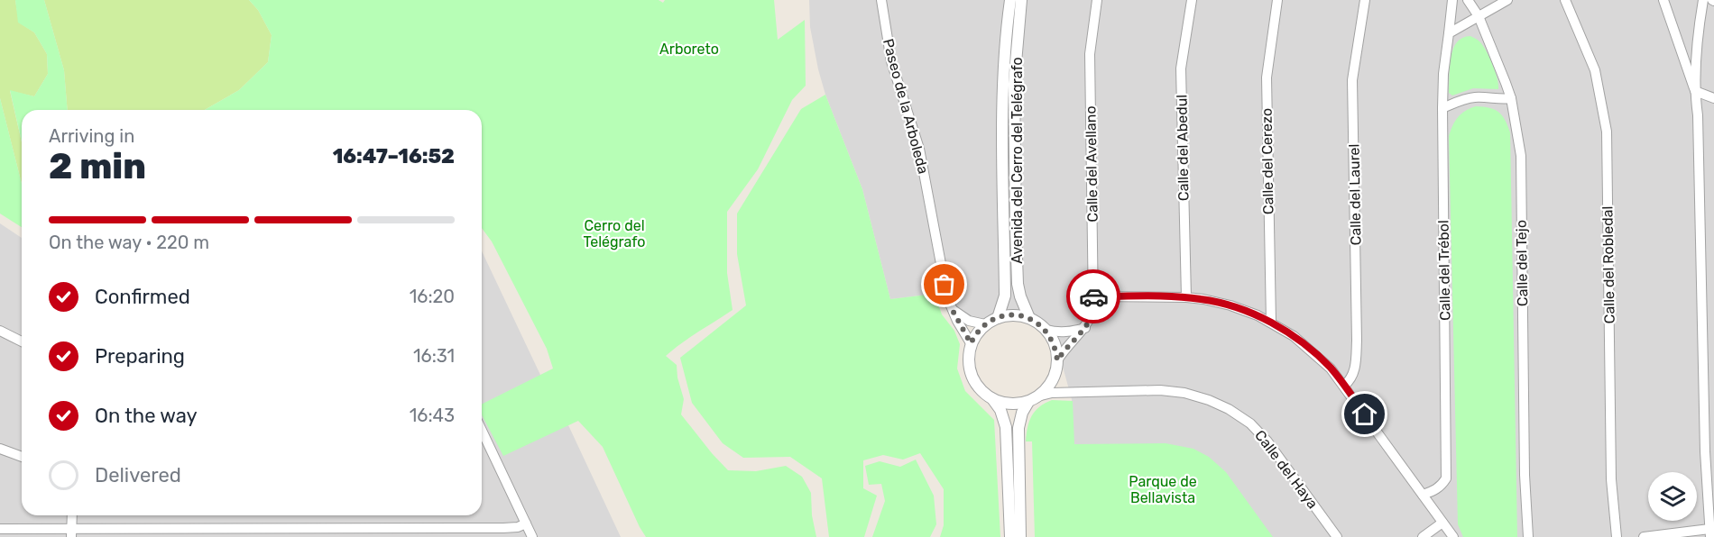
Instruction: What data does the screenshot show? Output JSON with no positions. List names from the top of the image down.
{
  "streets": {
    "street": [
      "Paseo de la Arboleda",
      "Calle del Abedul",
      "Avenida del Cerro del Telégrafo",
      "Calle del Cerezo",
      "Calle del Avellano",
      "Calle del Laurel",
      "Calle del Tejo",
      "Calle del Robledal",
      "Calle del Trébol",
      "Calle del Haya"
    ]
  },
  "crossings": [
    ["Paseo de la Arboleda", "Avenida del Cerro del Telégrafo"],
    ["Paseo de la Arboleda", "Calle del Avellano"],
    ["Paseo de la Arboleda", "Calle del Haya"],
    ["Avenida del Cerro del Telégrafo", "Calle del Avellano"],
    ["Avenida del Cerro del Telégrafo", "Calle del Haya"],
    ["Calle del Avellano", "Calle del Haya"]
  ],
  "parks": ["Arboreto", "Cerro del Telégrafo", "Parque de Bellavista"],
  "page": {
    "heading": ["2 min", "Arriving in", "16:47–16:52"],
    "bar": "On the way · 220 m",
    "list": [
      ["Confirmed", "16:20"],
      ["Preparing", "16:31"],
      ["On the way", "16:43"],
      "Delivered"
    ]
  }
}
